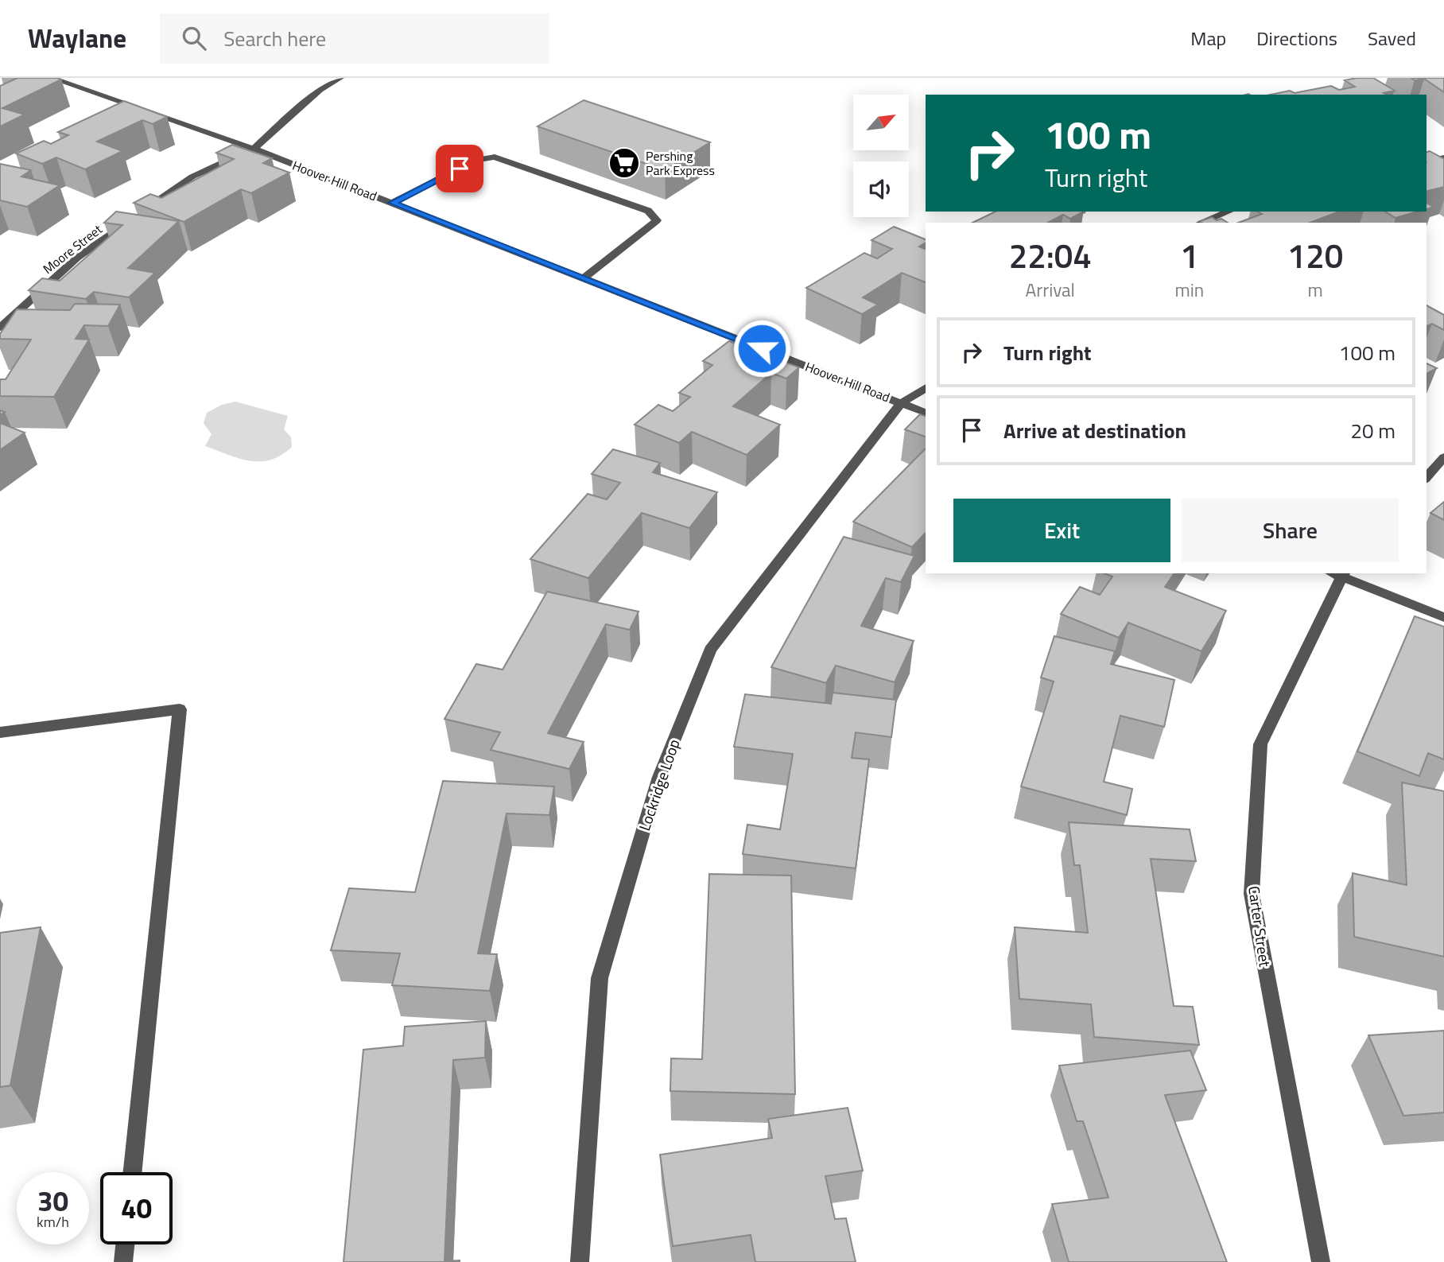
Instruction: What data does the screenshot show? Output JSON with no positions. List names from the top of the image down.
{
  "streets": {
    "street": [
      "Hoover Hill Road",
      "Moore Street",
      "Lockridge Loop",
      "Carter Street"
    ]
  },
  "crossings": [
    ["Hoover Hill Road", "Moore Street"],
    ["Hoover Hill Road", "Lockridge Loop"]
  ],
  "places": {
    "supermarket": ["Pershing Park Express"]
  },
  "north": "top right",
  "page": {
    "header": "Waylane",
    "search": "Search here",
    "nav": ["Map", "Directions", "Saved"],
    "turn": ["100 m", "Turn right"],
    "eta": [
      "22:04",
      "Arrival",
      "1",
      "min",
      "120",
      "m"
    ],
    "list": [
      {
        "name": "Turn right",
        "value": "100 m"
      },
      {
        "name": "Arrive at destination",
        "value": "20 m"
      }
    ],
    "buttons": ["Exit", "Share"],
    "speed": "30 km/h",
    "limit": "40"
  }
}
